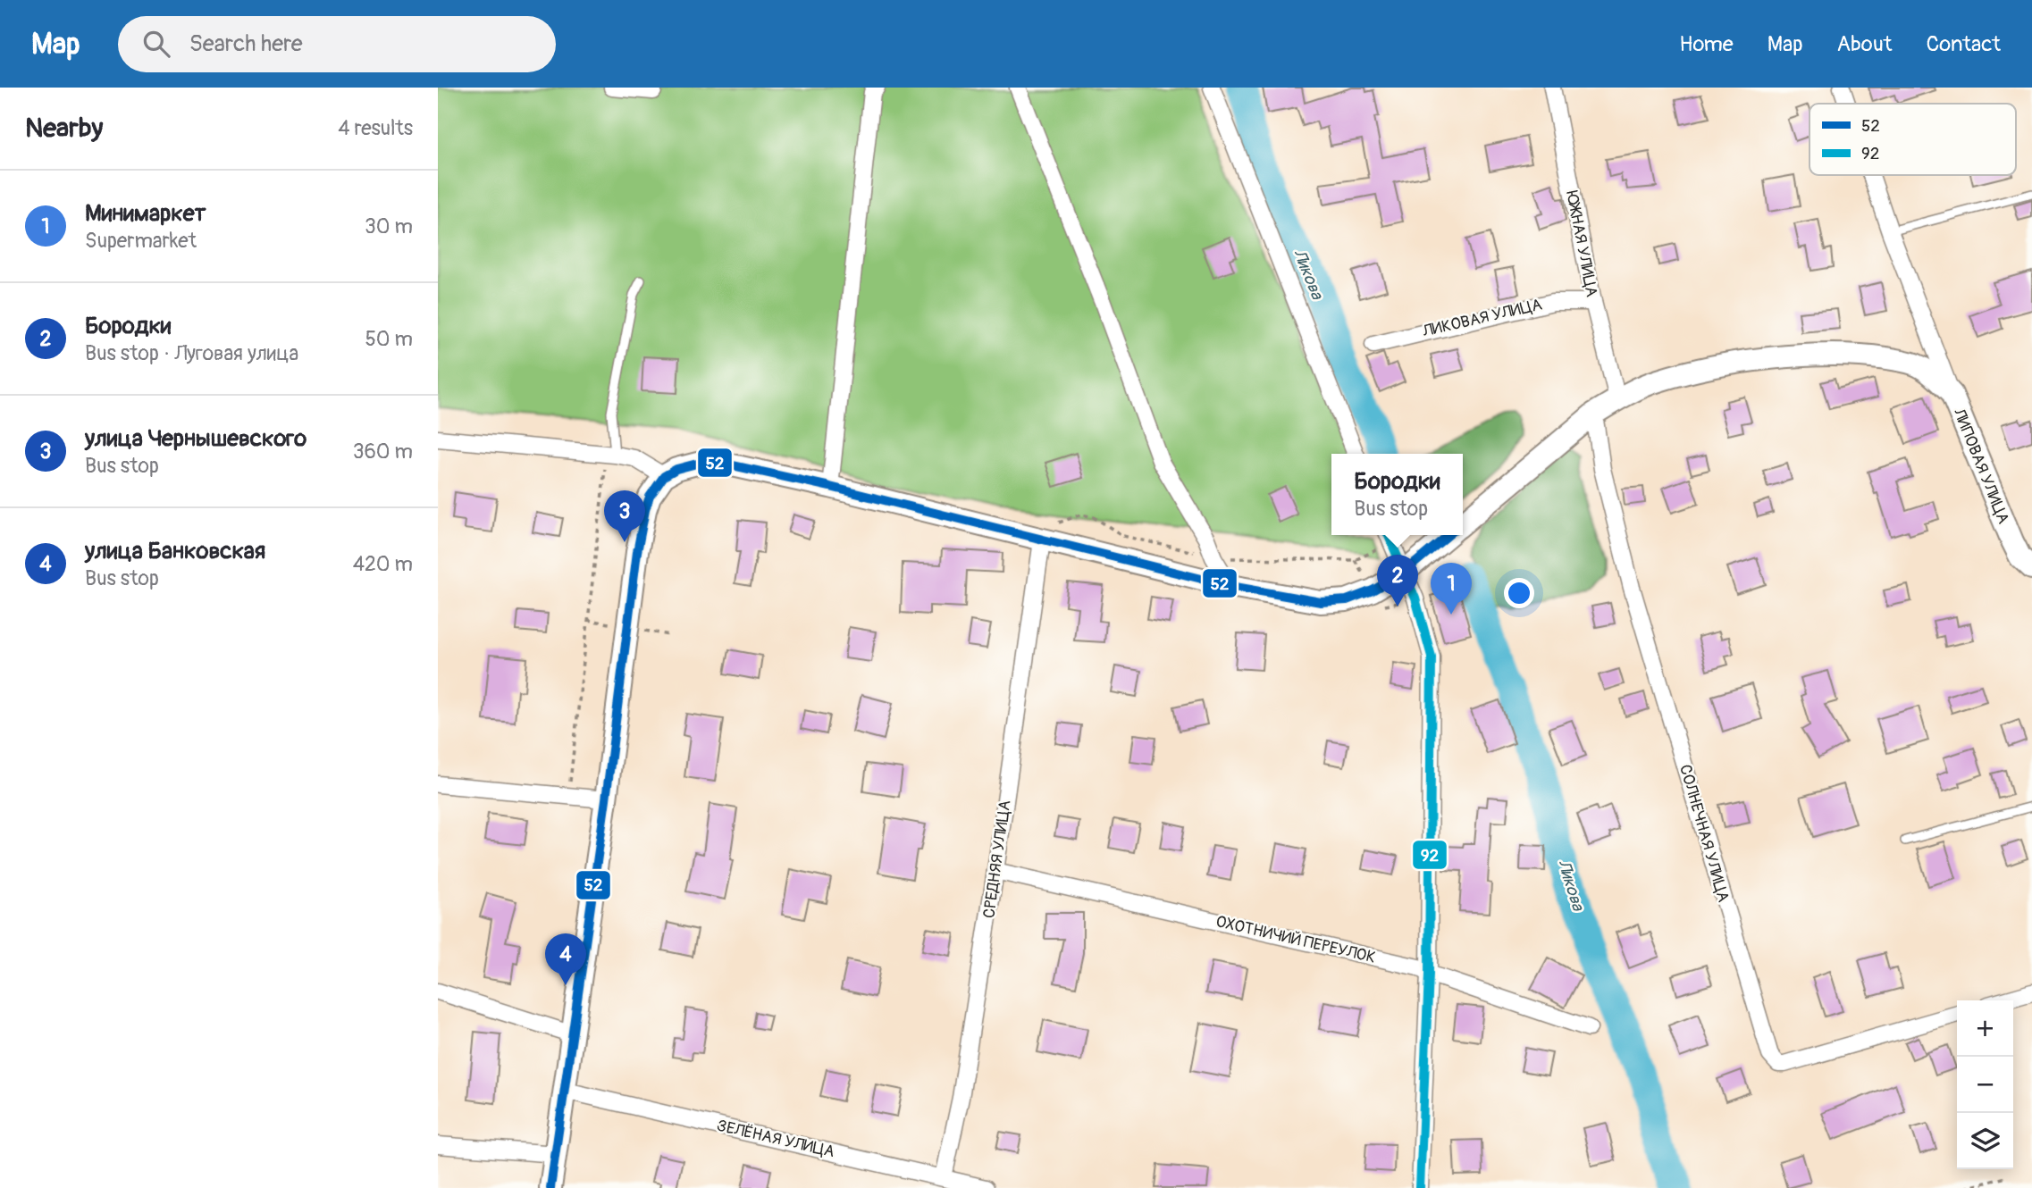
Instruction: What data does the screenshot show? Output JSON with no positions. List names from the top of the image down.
{
  "streets": {
    "street": [
      "ЮЖНАЯ УЛИЦА",
      "ЛИКОВАЯ УЛИЦА",
      "ЛИПОВАЯ УЛИЦА",
      "СОЛНЕЧНАЯ УЛИЦА",
      "СРЕДНЯЯ УЛИЦА",
      "ОХОТНИЧИЙ ПЕРЕУЛОК",
      "ЗЕЛЁНАЯ УЛИЦА"
    ]
  },
  "crossings": [
    ["ЮЖНАЯ УЛИЦА", "ЛИКОВАЯ УЛИЦА"],
    ["ЮЖНАЯ УЛИЦА", "СОЛНЕЧНАЯ УЛИЦА"],
    ["СРЕДНЯЯ УЛИЦА", "ОХОТНИЧИЙ ПЕРЕУЛОК"],
    ["СРЕДНЯЯ УЛИЦА", "ЗЕЛЁНАЯ УЛИЦА"]
  ],
  "water": ["Ликова"],
  "lines": ["transit line 52", "transit line 92"],
  "legend": ["52", "92"],
  "page": {
    "header": "Map",
    "search": "Search here",
    "nav": [
      "Home",
      "Map",
      "About",
      "Contact"
    ],
    "heading": ["Nearby", "4 results"],
    "list": [
      {
        "mark": "1",
        "name": "Минимаркет",
        "note": "Supermarket",
        "value": "30 m"
      },
      {
        "mark": "2",
        "name": "Бородки",
        "note": "Bus stop · Луговая улица",
        "value": "50 m"
      },
      {
        "mark": "3",
        "name": "улица Чернышевского",
        "note": "Bus stop",
        "value": "360 m"
      },
      {
        "mark": "4",
        "name": "улица Банковская",
        "note": "Bus stop",
        "value": "420 m"
      }
    ],
    "popup": ["Бородки", "Bus stop"],
    "pins": [
      "3",
      "2",
      "1",
      "4"
    ],
    "map_buttons": ["+", "−"]
  }
}
